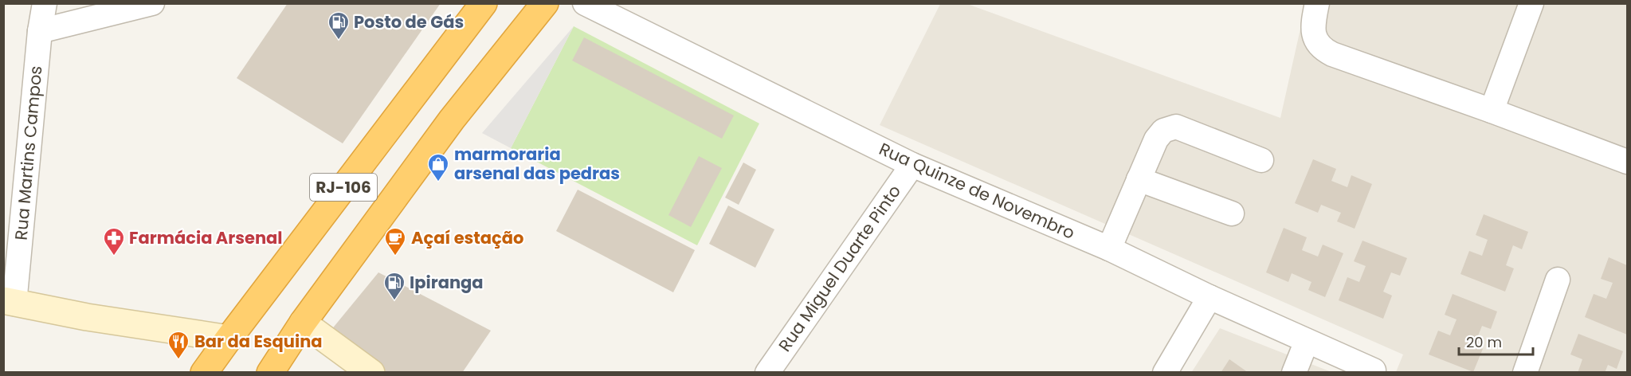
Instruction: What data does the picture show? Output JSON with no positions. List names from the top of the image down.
{
  "streets": {
    "highway": ["RJ-106"],
    "street": ["Rua Martins Campos", "Rua Quinze de Novembro", "Rua Miguel Duarte Pinto"]
  },
  "crossings": [
    ["Rua Quinze de Novembro", "Rua Miguel Duarte Pinto"]
  ],
  "places": {
    "fuel station": ["Posto de Gás", "Ipiranga"],
    "shop": ["marmoraria arsenal das pedras"],
    "pharmacy": ["Farmácia Arsenal"],
    "cafe": ["Açaí estação"],
    "restaurant": ["Bar da Esquina"]
  },
  "scale_bar": "20 m"
}
